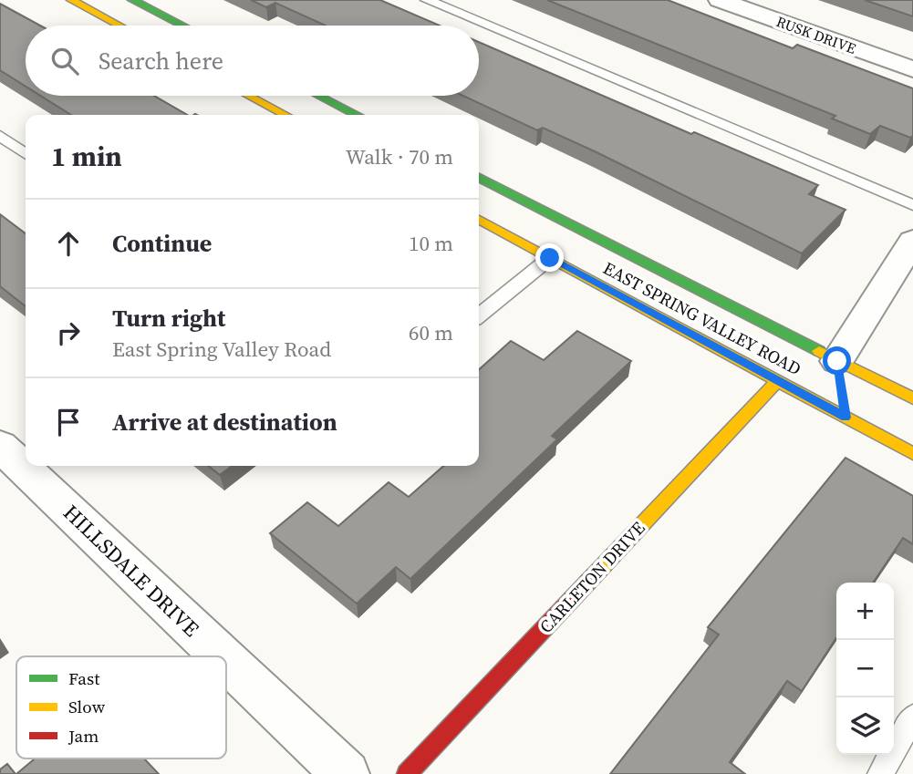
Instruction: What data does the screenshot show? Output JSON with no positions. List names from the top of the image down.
{
  "streets": {
    "street": [
      "RUSK DRIVE",
      "EAST SPRING VALLEY ROAD",
      "HILLSDALE DRIVE",
      "CARLETON DRIVE"
    ]
  },
  "crossings": [
    ["EAST SPRING VALLEY ROAD", "CARLETON DRIVE"]
  ],
  "legend": ["Fast", "Slow", "Jam"],
  "page": {
    "search": "Search here",
    "heading": ["1 min", "Walk · 70 m"],
    "list": [
      ["Continue", "10 m"],
      ["Turn right", "East Spring Valley Road", "60 m"],
      "Arrive at destination"
    ],
    "map_buttons": ["+", "−"]
  }
}
